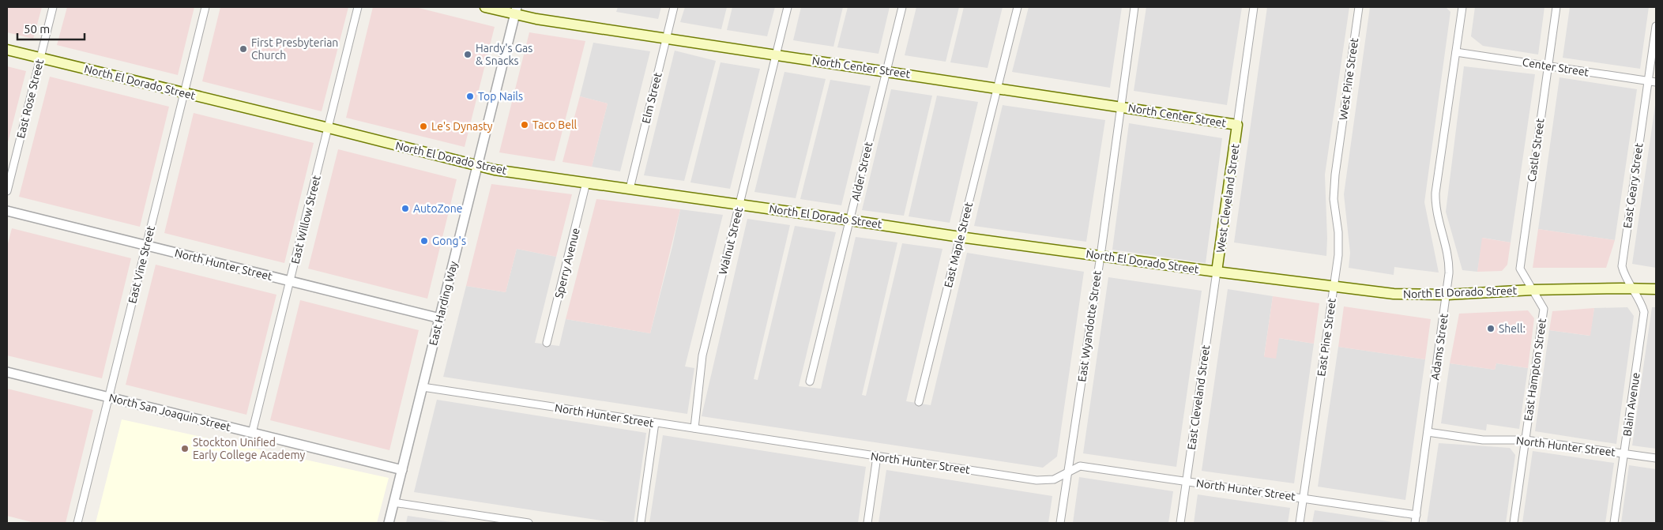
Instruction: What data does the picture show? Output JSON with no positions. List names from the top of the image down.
{
  "streets": {
    "main road": ["North Center Street", "North El Dorado Street", "West Cleveland Street"],
    "street": [
      "Center Street",
      "West Pine Street",
      "Elm Street",
      "East Rose Street",
      "Castle Street",
      "Alder Street",
      "East Geary Street",
      "East Willow Street",
      "Walnut Street",
      "East Maple Street",
      "Sperry Avenue",
      "East Vine Street",
      "North Hunter Street",
      "East Harding Way",
      "East Wyandotte Street",
      "East Pine Street",
      "Adams Street",
      "East Hampton Street",
      "East Cleveland Street",
      "Blain Avenue",
      "North San Joaquin Street"
    ]
  },
  "crossings": [
    ["North Center Street", "Elm Street"],
    ["North Center Street", "Alder Street"],
    ["North Center Street", "West Cleveland Street"],
    ["North Center Street", "Walnut Street"],
    ["North Center Street", "East Maple Street"],
    ["North Center Street", "East Harding Way"],
    ["North Center Street", "East Wyandotte Street"],
    ["Center Street", "Castle Street"],
    ["Center Street", "East Geary Street"],
    ["Center Street", "Adams Street"],
    ["West Pine Street", "East Pine Street"],
    ["North El Dorado Street", "Elm Street"],
    ["North El Dorado Street", "East Rose Street"],
    ["North El Dorado Street", "Castle Street"],
    ["North El Dorado Street", "Alder Street"],
    ["North El Dorado Street", "East Geary Street"],
    ["North El Dorado Street", "West Cleveland Street"],
    ["North El Dorado Street", "East Willow Street"],
    ["North El Dorado Street", "Walnut Street"],
    ["North El Dorado Street", "East Maple Street"],
    ["North El Dorado Street", "Sperry Avenue"],
    ["North El Dorado Street", "East Vine Street"],
    ["North El Dorado Street", "East Harding Way"],
    ["North El Dorado Street", "East Wyandotte Street"],
    ["North El Dorado Street", "East Pine Street"],
    ["North El Dorado Street", "Adams Street"],
    ["North El Dorado Street", "East Hampton Street"],
    ["North El Dorado Street", "East Cleveland Street"],
    ["North El Dorado Street", "Blain Avenue"],
    ["Castle Street", "East Hampton Street"],
    ["East Geary Street", "Blain Avenue"],
    ["West Cleveland Street", "East Cleveland Street"],
    ["East Willow Street", "North Hunter Street"],
    ["East Willow Street", "North San Joaquin Street"],
    ["Walnut Street", "North Hunter Street"],
    ["East Vine Street", "North Hunter Street"],
    ["East Vine Street", "North San Joaquin Street"],
    ["North Hunter Street", "East Harding Way"],
    ["North Hunter Street", "East Wyandotte Street"],
    ["North Hunter Street", "East Pine Street"],
    ["North Hunter Street", "Adams Street"],
    ["North Hunter Street", "East Hampton Street"],
    ["North Hunter Street", "East Cleveland Street"],
    ["North Hunter Street", "Blain Avenue"],
    ["East Harding Way", "North San Joaquin Street"]
  ],
  "places": [
    "First Presbyterian Church",
    "Hardy's Gas & Snacks",
    "Top Nails",
    "Taco Bell",
    "Le's Dynasty",
    "AutoZone",
    "Gong's",
    "Shell:",
    "Stockton Unified Early College Academy"
  ],
  "scale_bar": "50 m"
}
